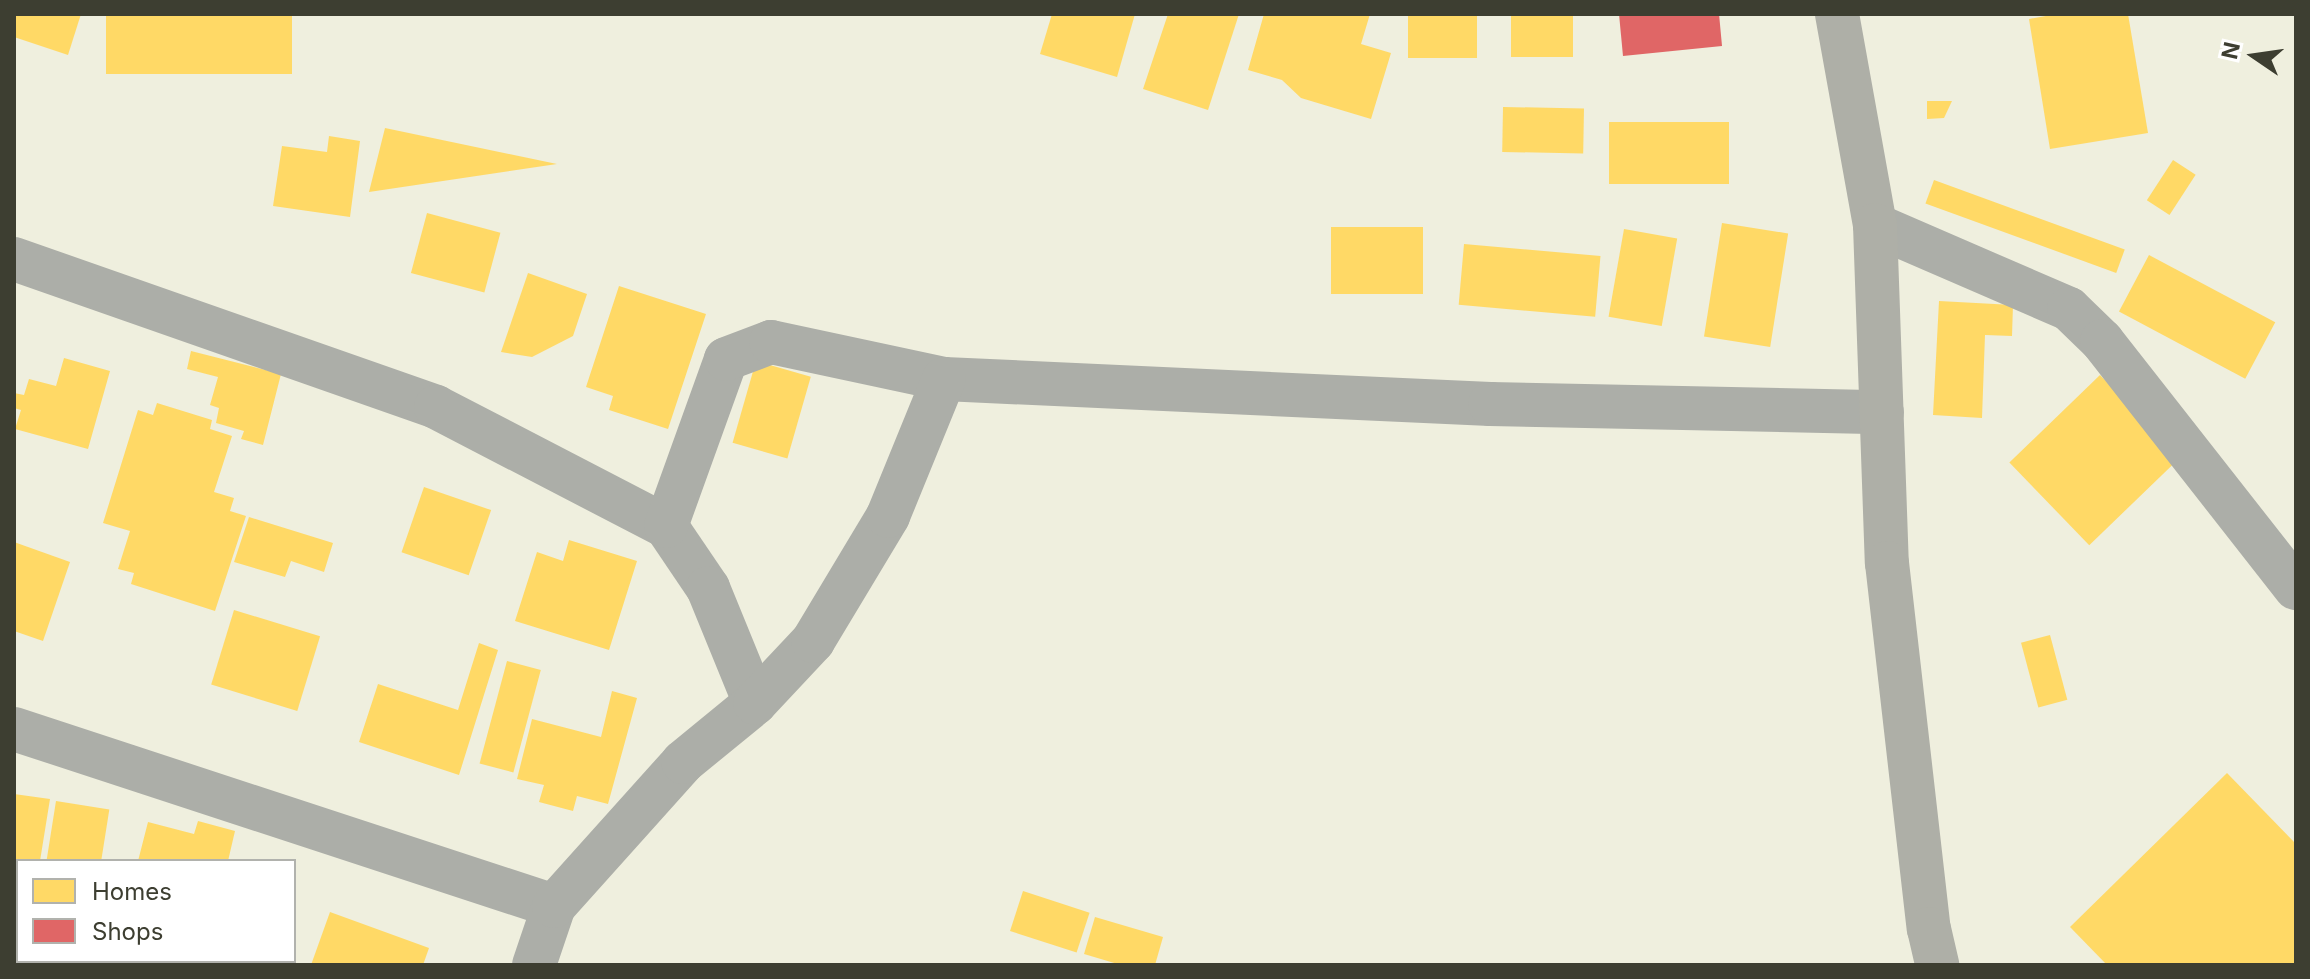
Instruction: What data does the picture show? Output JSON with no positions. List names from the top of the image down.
{
  "legend": ["Homes", "Shops"],
  "north": "left"
}
